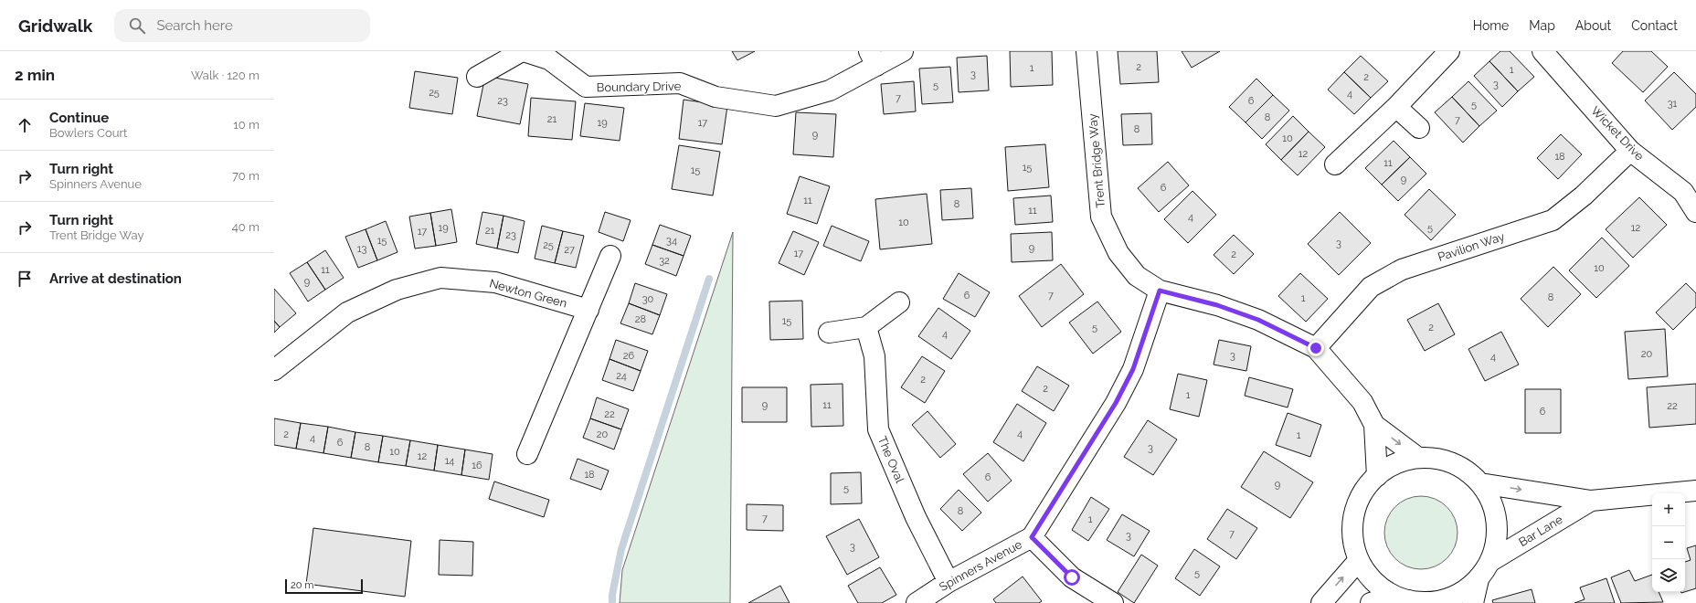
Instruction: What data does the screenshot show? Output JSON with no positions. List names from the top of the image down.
{
  "streets": {
    "street": [
      "Boundary Drive",
      "Wicket Drive",
      "Trent Bridge Way",
      "Pavilion Way",
      "Newton Green",
      "The Oval",
      "Bar Lane",
      "Spinners Avenue"
    ]
  },
  "crossings": [
    ["Wicket Drive", "Pavilion Way"],
    ["Trent Bridge Way", "Pavilion Way"],
    ["Trent Bridge Way", "Spinners Avenue"],
    ["The Oval", "Spinners Avenue"]
  ],
  "house_numbers": [
    "2",
    "1",
    "1",
    "3",
    "2",
    "3",
    "5",
    "25",
    "4",
    "7",
    "23",
    "6",
    "31",
    "5",
    "8",
    "21",
    "7",
    "19",
    "17",
    "8",
    "9",
    "10",
    "12",
    "18",
    "11",
    "15",
    "15",
    "9",
    "6",
    "11",
    "8",
    "11",
    "4",
    "10",
    "19",
    "5",
    "12",
    "21",
    "17",
    "23",
    "15",
    "34",
    "3",
    "25",
    "9",
    "13",
    "27",
    "17",
    "2",
    "32",
    "10",
    "11",
    "9",
    "6",
    "7",
    "8",
    "1",
    "30",
    "28",
    "15",
    "5",
    "2",
    "4",
    "20",
    "26",
    "3",
    "4",
    "24",
    "2",
    "2",
    "1",
    "9",
    "11",
    "22",
    "6",
    "22",
    "4",
    "2",
    "20",
    "1",
    "4",
    "6",
    "8",
    "3",
    "10",
    "12",
    "14",
    "16",
    "18",
    "6",
    "9",
    "5",
    "8",
    "7",
    "1",
    "7",
    "3",
    "3",
    "5"
  ],
  "scale_bar": "20 m",
  "page": {
    "header": "Gridwalk",
    "search": "Search here",
    "nav": [
      "Home",
      "Map",
      "About",
      "Contact"
    ],
    "heading": ["2 min", "Walk · 120 m"],
    "list": [
      ["Continue", "Bowlers Court", "10 m"],
      ["Turn right", "Spinners Avenue", "70 m"],
      ["Turn right", "Trent Bridge Way", "40 m"],
      "Arrive at destination"
    ],
    "map_buttons": ["+", "−"],
    "scale": "20 m"
  }
}
